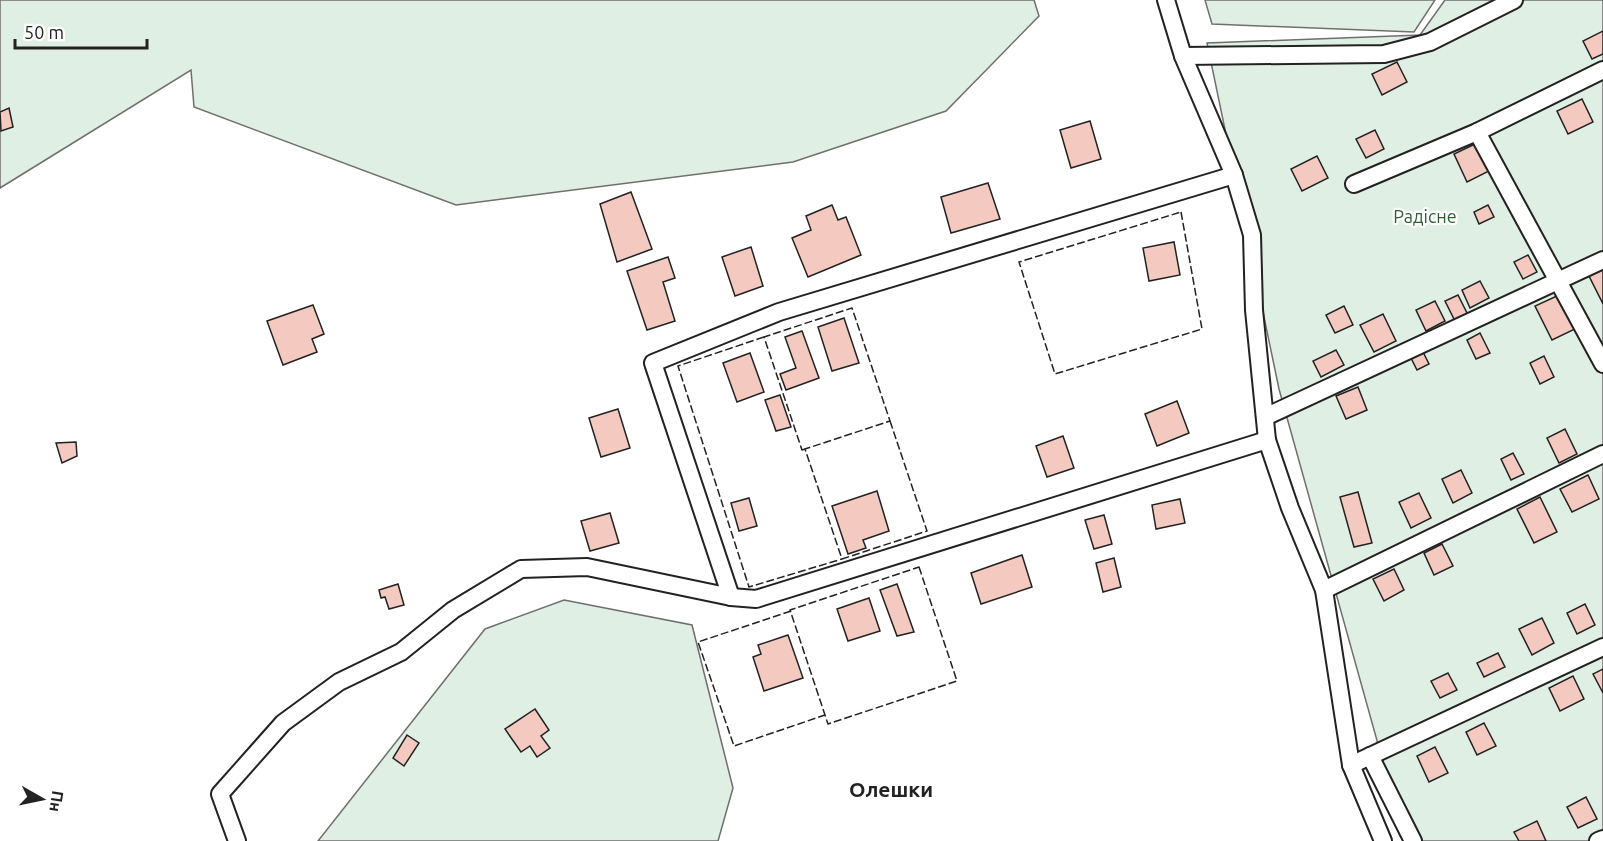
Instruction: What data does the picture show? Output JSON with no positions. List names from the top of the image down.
{
  "districts": ["Олешки"],
  "parks": ["Радісне"],
  "scale_bar": "50 m",
  "north": "right"
}
